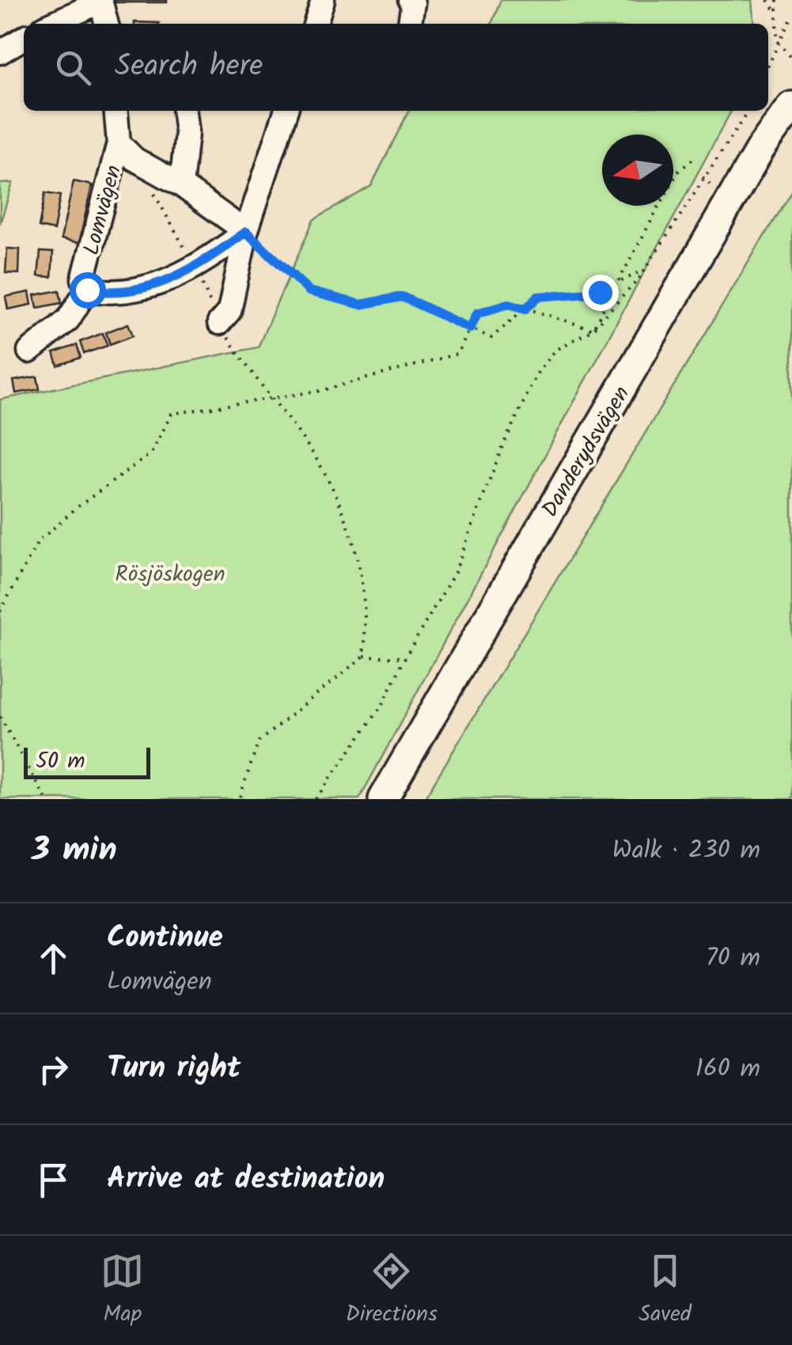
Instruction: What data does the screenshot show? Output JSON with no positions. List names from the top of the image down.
{
  "streets": {
    "main road": ["Danderydsvägen"],
    "lane": ["Lomvägen"]
  },
  "parks": ["Rösjöskogen"],
  "scale_bar": "50 m",
  "north": "left",
  "page": {
    "search": "Search here",
    "scale": "50 m",
    "heading": ["3 min", "Walk · 230 m"],
    "list": [
      ["Continue", "Lomvägen", "70 m"],
      ["Turn right", "160 m"],
      "Arrive at destination"
    ],
    "nav": ["Map", "Directions", "Saved"]
  }
}
